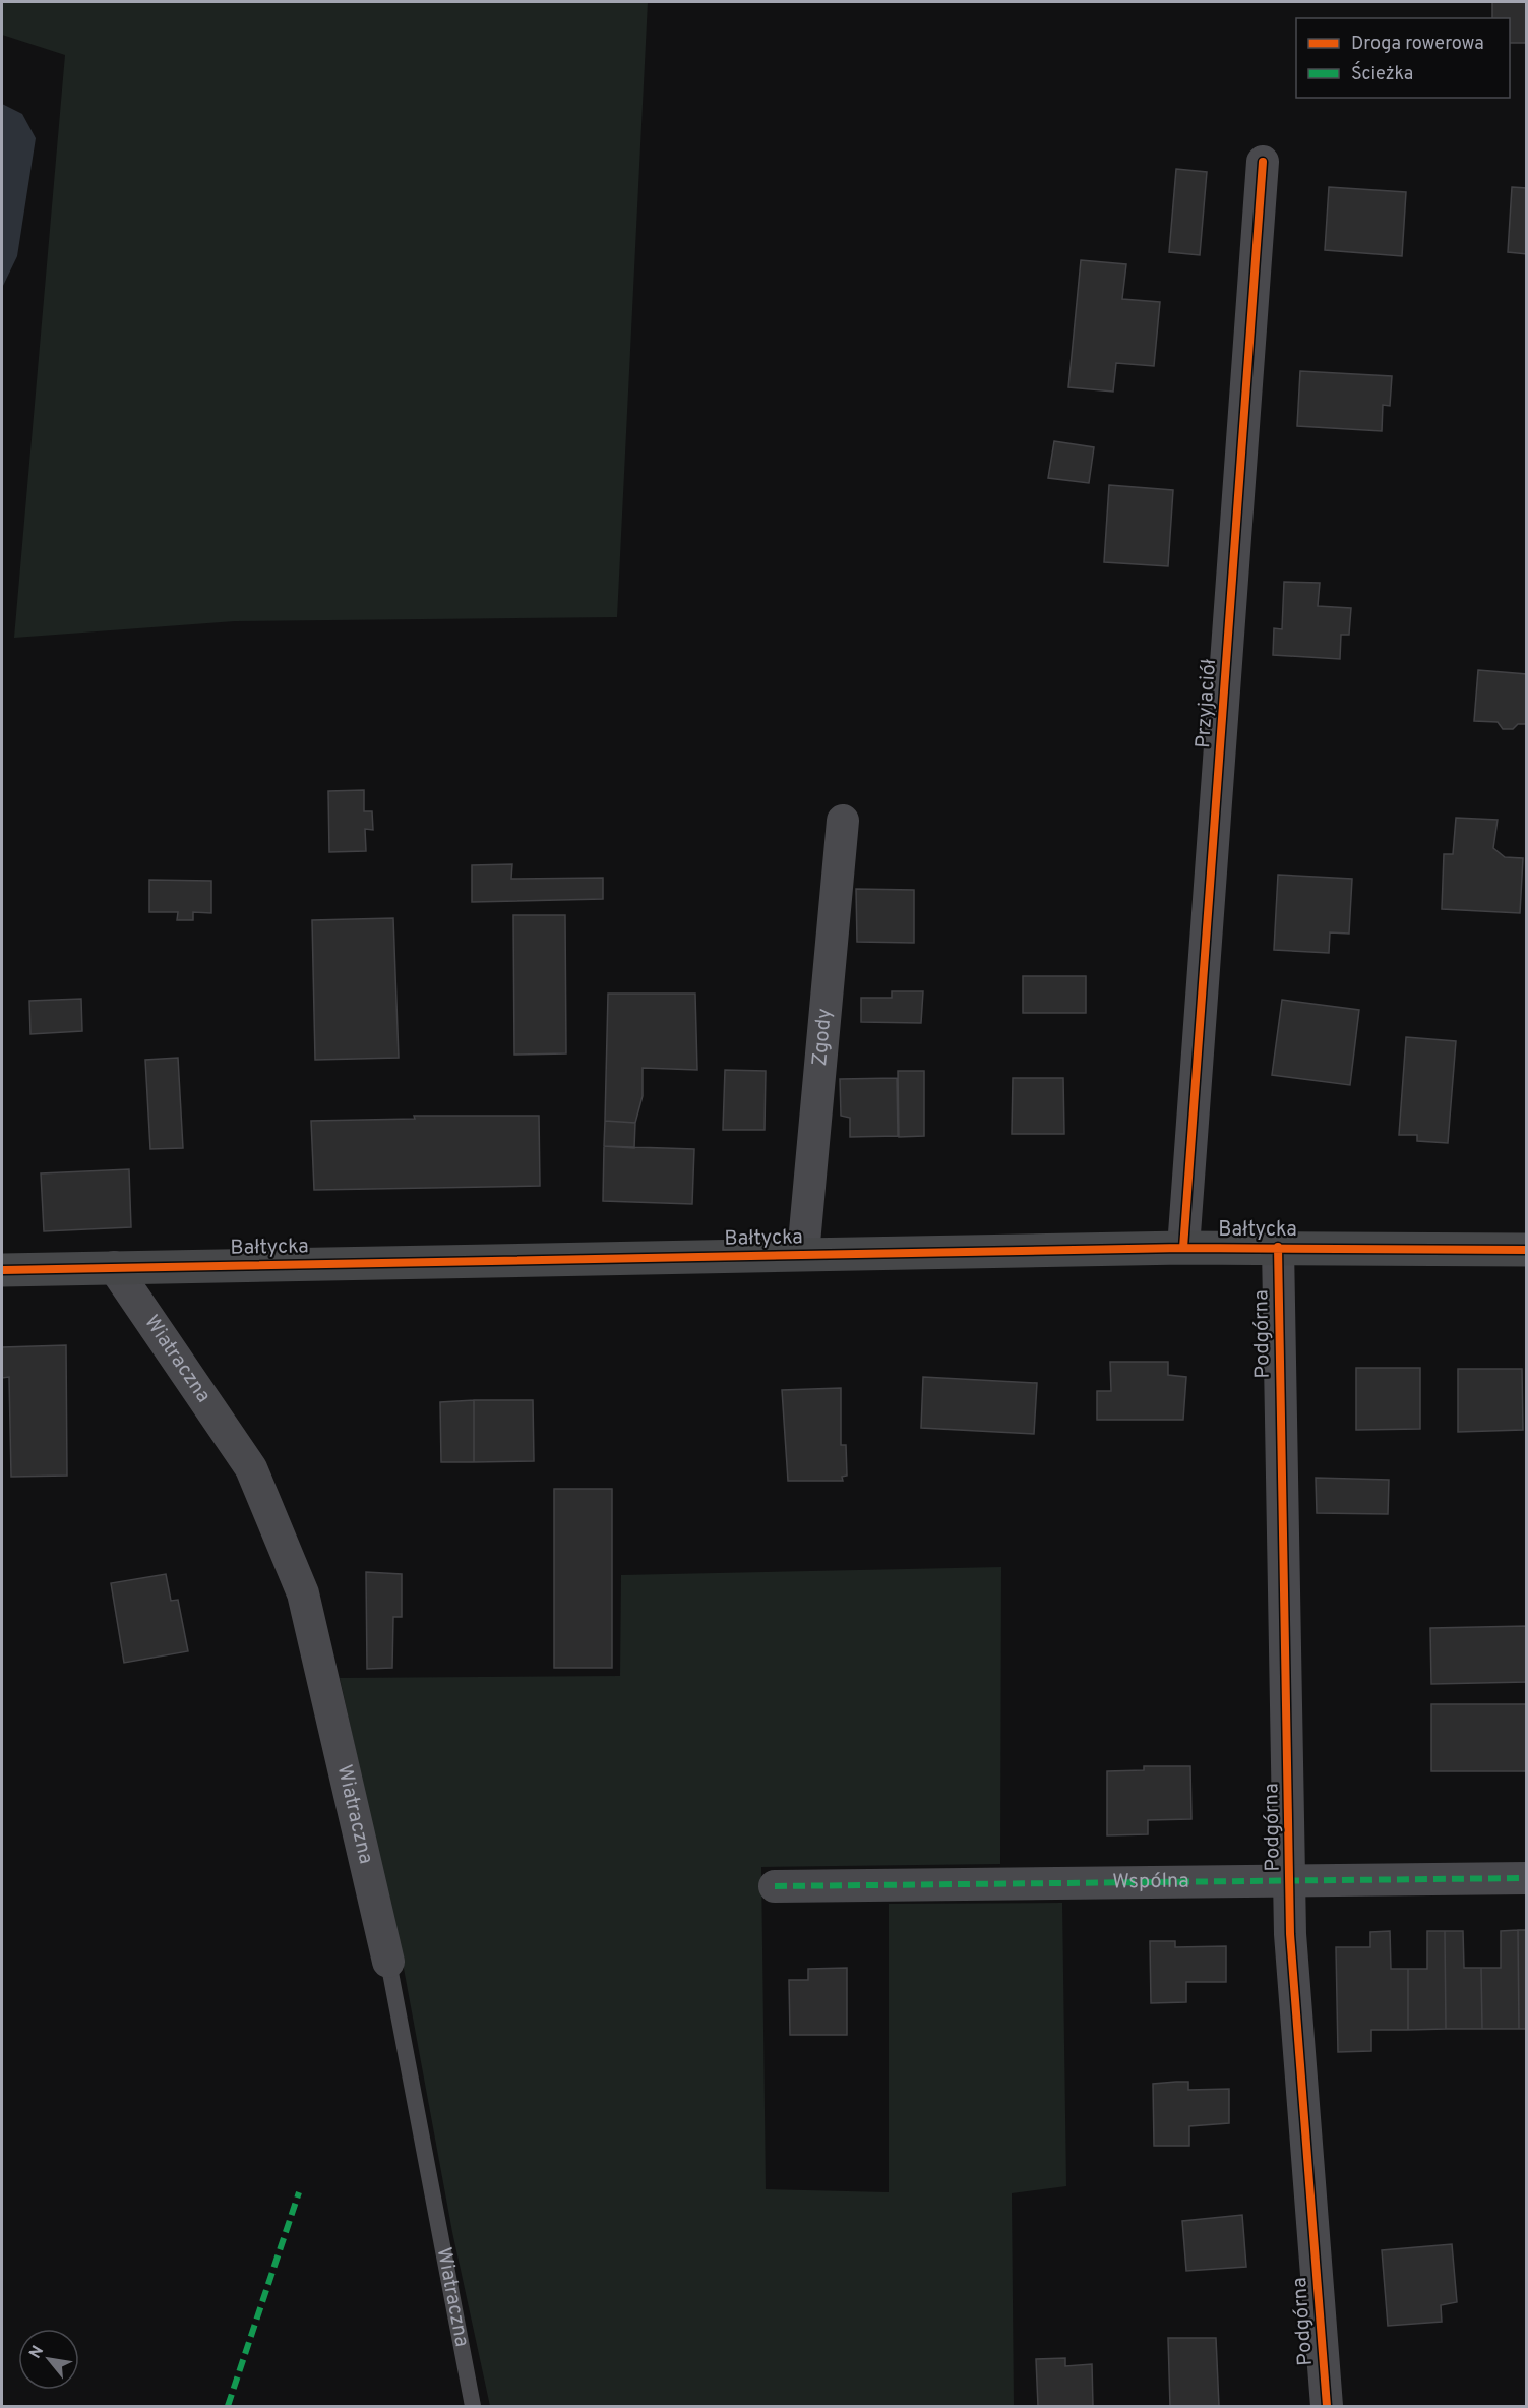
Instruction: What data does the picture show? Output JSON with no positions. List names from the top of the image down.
{
  "streets": {
    "street": [
      "Przyjaciół",
      "Zgody",
      "Bałtycka",
      "Podgórna",
      "Wiatraczna",
      "Wspólna"
    ]
  },
  "crossings": [
    ["Przyjaciół", "Bałtycka"],
    ["Zgody", "Bałtycka"],
    ["Bałtycka", "Podgórna"],
    ["Bałtycka", "Wiatraczna"],
    ["Podgórna", "Wspólna"]
  ],
  "legend": ["Droga rowerowa", "Ścieżka"],
  "north": "top left"
}
